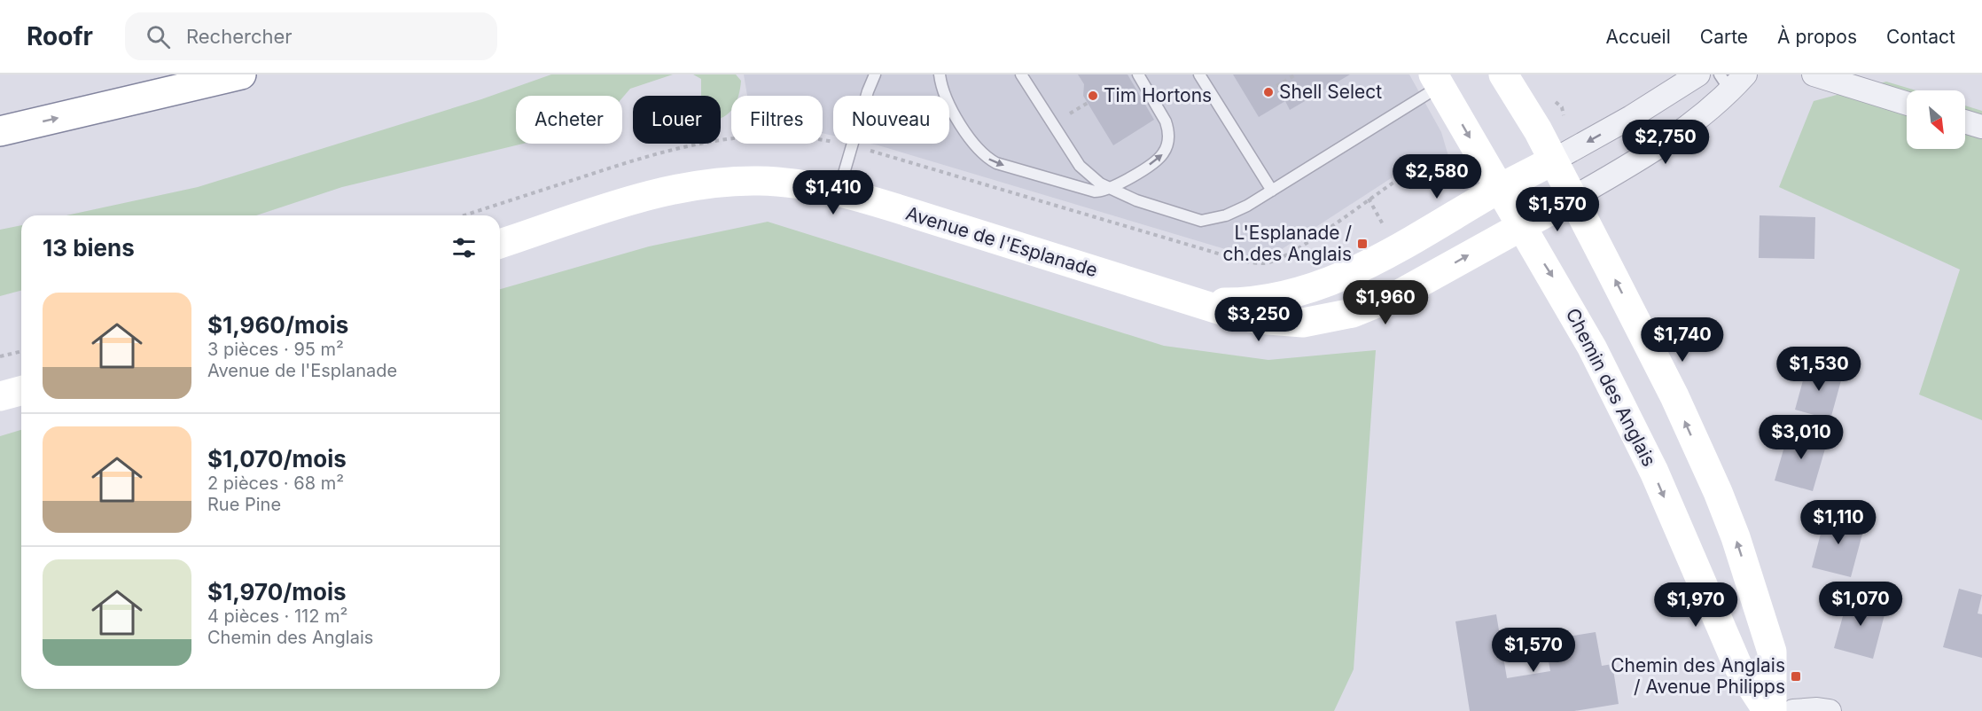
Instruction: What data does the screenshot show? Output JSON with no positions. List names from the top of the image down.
{
  "streets": {
    "main road": ["Avenue de l'Esplanade", "Chemin des Anglais"]
  },
  "crossings": [
    ["Avenue de l'Esplanade", "Chemin des Anglais"]
  ],
  "places": {
    "other": ["Shell Select", "Tim Hortons"],
    "transit": ["L'Esplanade / ch.des Anglais", "Chemin des Anglais / Avenue Philipps"]
  },
  "north": "bottom right",
  "page": {
    "header": "Roofr",
    "search": "Rechercher",
    "nav": [
      "Accueil",
      "Carte",
      "À propos",
      "Contact"
    ],
    "chip": [
      "Acheter",
      "Louer",
      "Filtres",
      "Nouveau"
    ],
    "price": [
      "$2,750",
      "$2,580",
      "$1,410",
      "$1,570",
      "$1,960",
      "$3,250",
      "$1,740",
      "$1,530",
      "$3,010",
      "$1,110",
      "$1,070",
      "$1,970",
      "$1,570"
    ],
    "heading": "13 biens",
    "list": [
      {
        "name": "$1,960/mois",
        "note": "3 pièces · 95 m² · Avenue de l'Esplanade"
      },
      {
        "name": "$1,070/mois",
        "note": "2 pièces · 68 m² · Rue Pine"
      },
      {
        "name": "$1,970/mois",
        "note": "4 pièces · 112 m² · Chemin des Anglais"
      }
    ]
  }
}
